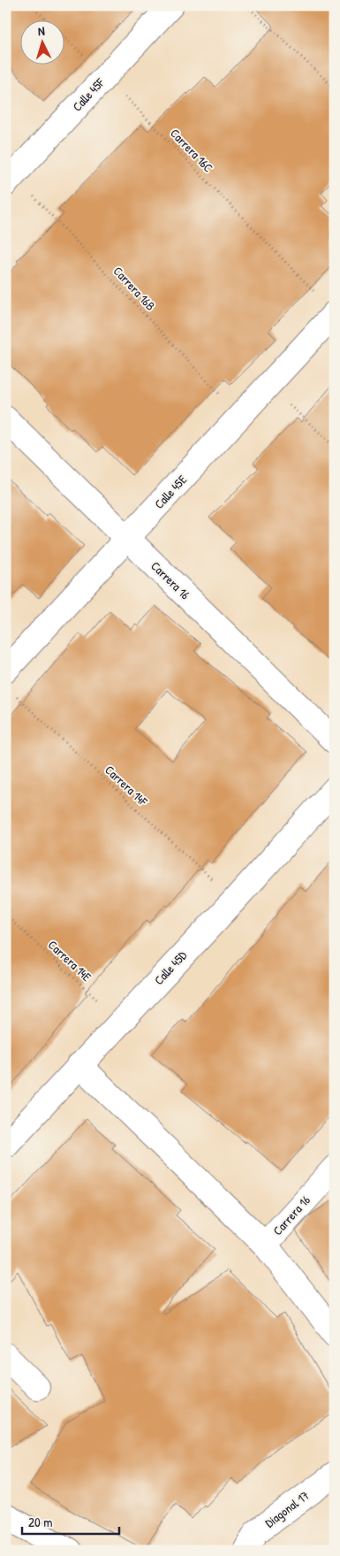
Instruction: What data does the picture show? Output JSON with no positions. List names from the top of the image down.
{
  "streets": {
    "street": [
      "Calle 45F",
      "Calle 45E",
      "Carrera 16",
      "Calle 45D",
      "Diagonal 17"
    ],
    "path": [
      "Carrera 16C",
      "Carrera 16B",
      "Carrera 14F",
      "Carrera 14E"
    ]
  },
  "crossings": [
    ["Calle 45F", "Carrera 16C"],
    ["Calle 45F", "Carrera 16B"],
    ["Carrera 16B", "Calle 45E"],
    ["Calle 45E", "Carrera 16"],
    ["Calle 45E", "Carrera 14F"],
    ["Carrera 14F", "Calle 45D"],
    ["Carrera 14E", "Calle 45D"]
  ],
  "scale_bar": "20 m",
  "north": "top"
}
